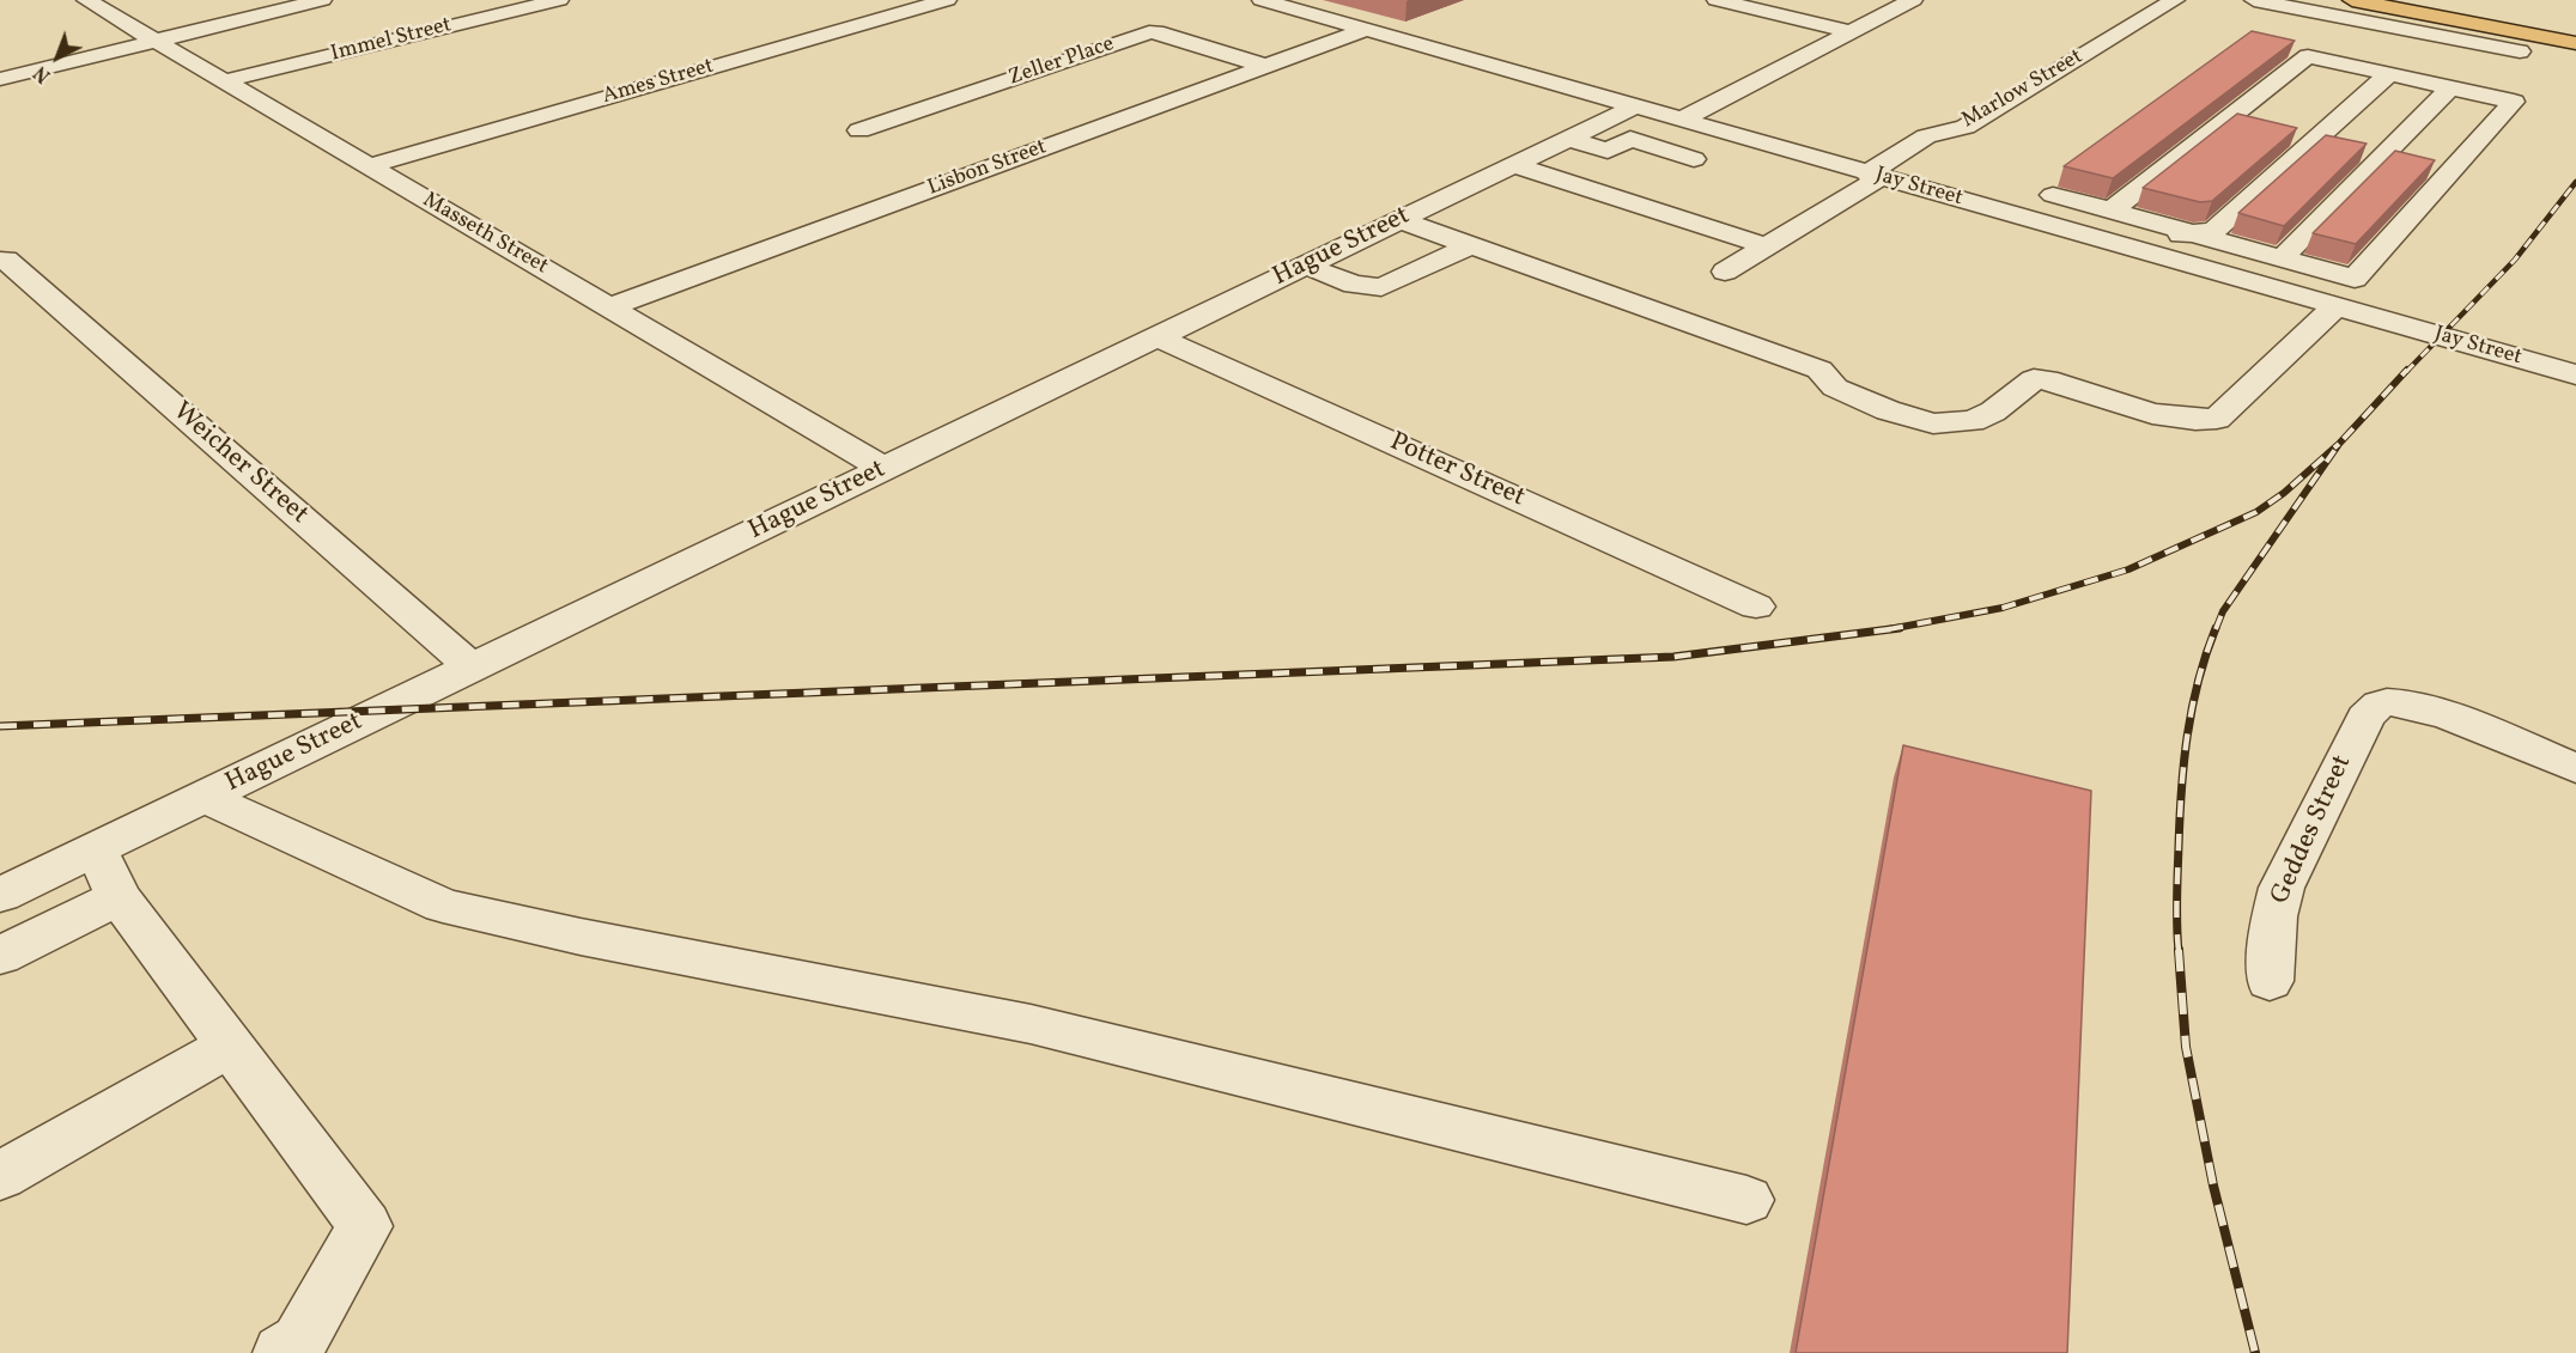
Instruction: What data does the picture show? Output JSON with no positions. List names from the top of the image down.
{
  "streets": {
    "street": [
      "Immel Street",
      "Zeller Place",
      "Ames Street",
      "Marlow Street",
      "Lisbon Street",
      "Jay Street",
      "Masseth Street",
      "Hague Street",
      "Weicher Street",
      "Potter Street",
      "Geddes Street"
    ]
  },
  "crossings": [
    ["Immel Street", "Masseth Street"],
    ["Zeller Place", "Lisbon Street"],
    ["Ames Street", "Masseth Street"],
    ["Marlow Street", "Jay Street"],
    ["Lisbon Street", "Jay Street"],
    ["Lisbon Street", "Masseth Street"],
    ["Jay Street", "Hague Street"],
    ["Masseth Street", "Hague Street"],
    ["Hague Street", "Weicher Street"],
    ["Hague Street", "Potter Street"]
  ],
  "north": "bottom left"
}
